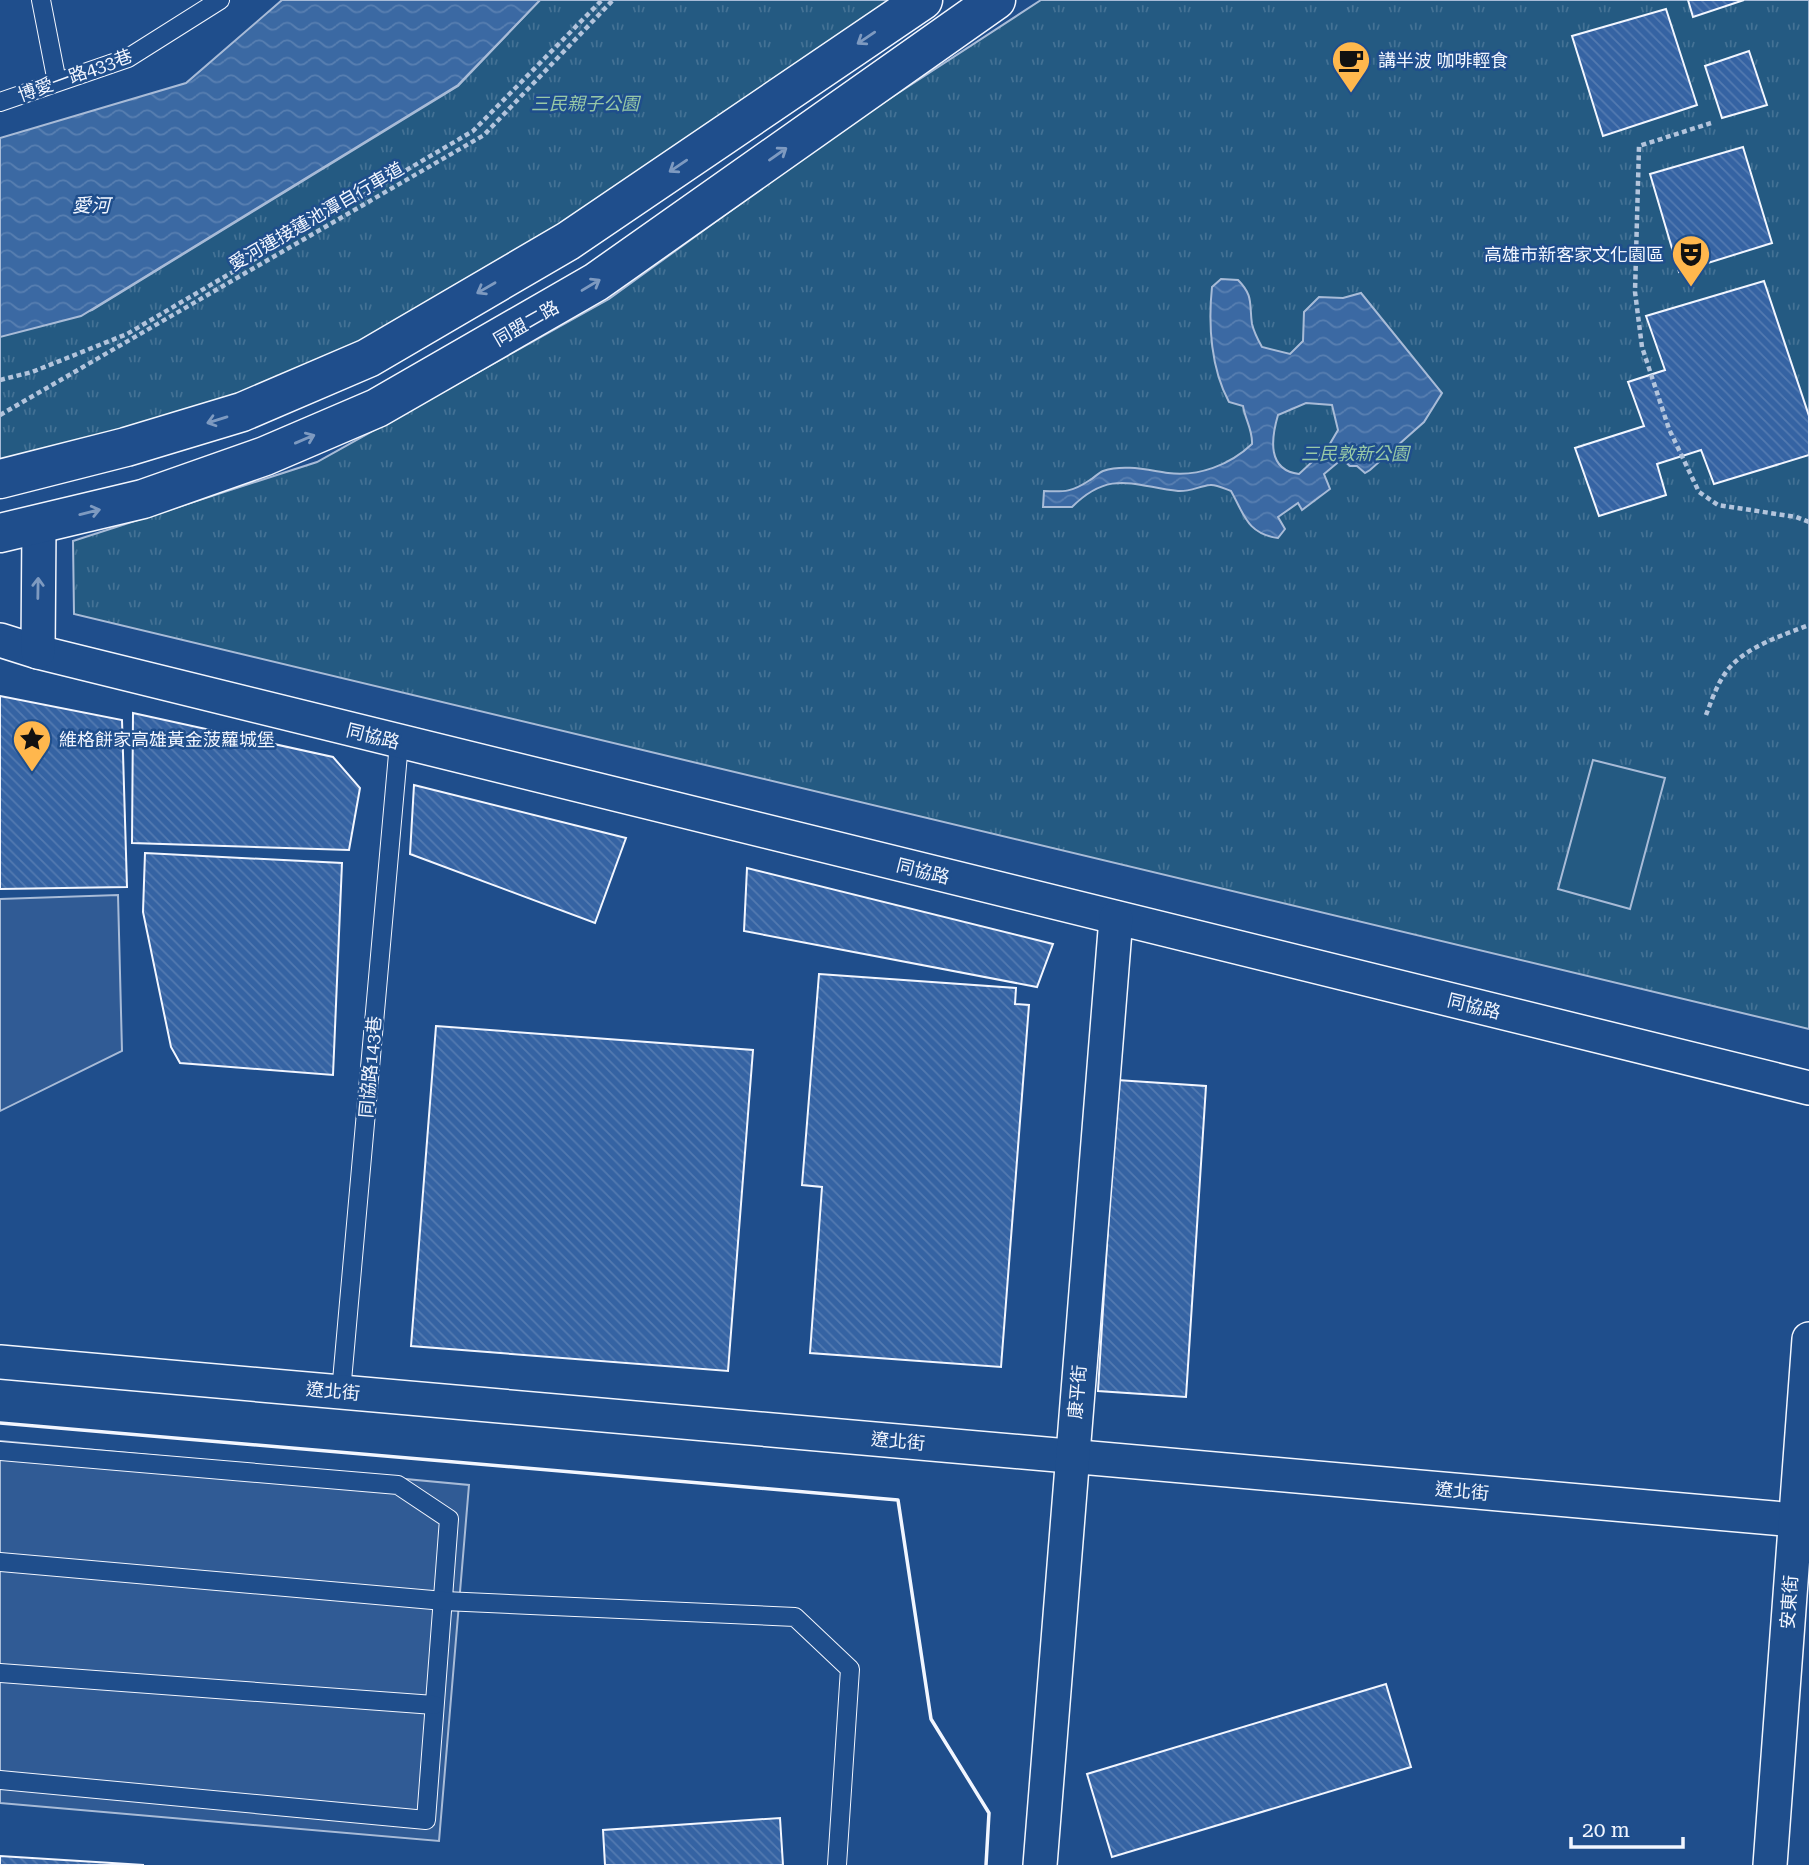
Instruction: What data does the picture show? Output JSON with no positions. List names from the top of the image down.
{
  "streets": {
    "street": [
      "同盟二路",
      "同協路",
      "遼北街",
      "康平街",
      "安東街"
    ],
    "lane": ["博愛一路433巷", "同協路143巷"],
    "path": ["愛河連接蓮池潭自行車道"]
  },
  "crossings": [
    ["同協路", "同協路143巷"],
    ["同協路", "康平街"],
    ["同協路143巷", "遼北街"],
    ["遼北街", "康平街"],
    ["遼北街", "安東街"]
  ],
  "water": ["愛河"],
  "parks": ["三民親子公園", "三民敦新公園"],
  "places": {
    "cafe": ["講半波 咖啡輕食"],
    "theatre": ["高雄市新客家文化園區"],
    "place": ["維格餅家高雄黃金菠蘿城堡"]
  },
  "scale_bar": "20 m"
}
